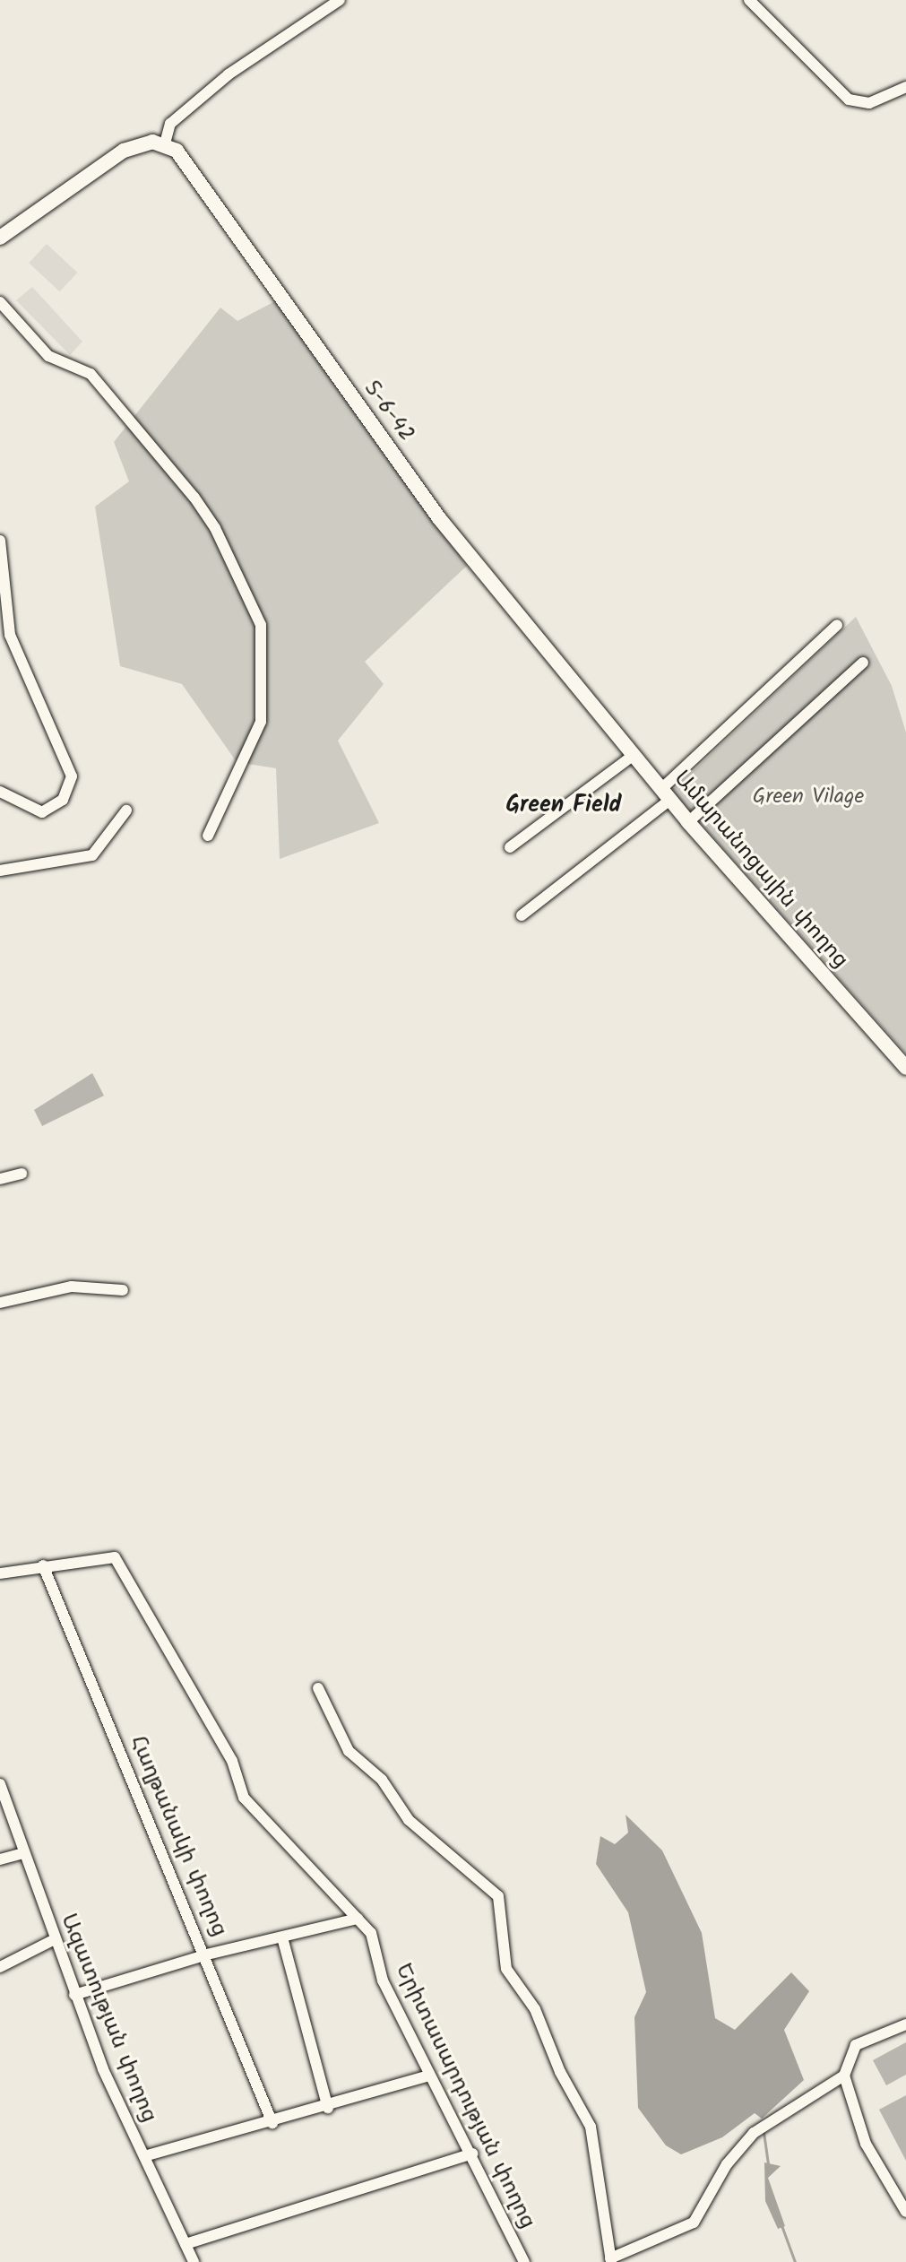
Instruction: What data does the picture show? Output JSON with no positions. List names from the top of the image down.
{
  "streets": {
    "main road": ["Տ-6-42", "Ամարանոցային փողոց"],
    "street": ["Հաղթանակի փողոց", "Ազատության փողոց", "Երիտասարդության փողոց"]
  },
  "crossings": [
    ["Տ-6-42", "Ամարանոցային փողոց"],
    ["Հաղթանակի փողոց", "Երիտասարդության փողոց"]
  ],
  "districts": ["Green Field"],
  "parks": ["Green Vilage"]
}
